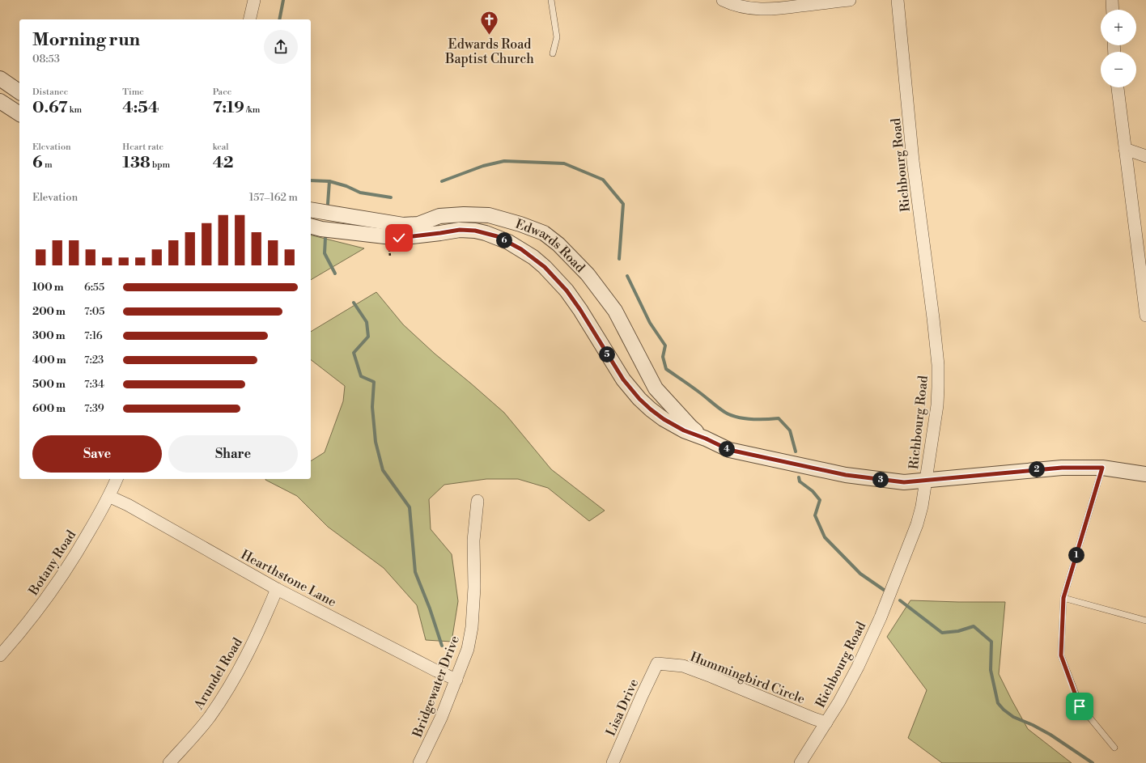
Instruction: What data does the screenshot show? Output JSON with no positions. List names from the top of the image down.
{
  "streets": {
    "street": [
      "Richbourg Road",
      "Edwards Road",
      "Botany Road",
      "Hearthstone Lane",
      "Arundel Road",
      "Hummingbird Circle",
      "Bridgewater Drive",
      "Lisa Drive"
    ]
  },
  "crossings": [
    ["Richbourg Road", "Edwards Road"],
    ["Richbourg Road", "Hummingbird Circle"],
    ["Botany Road", "Hearthstone Lane"],
    ["Hearthstone Lane", "Arundel Road"],
    ["Hearthstone Lane", "Bridgewater Drive"],
    ["Hummingbird Circle", "Lisa Drive"]
  ],
  "places": {
    "church": ["Edwards Road Baptist Church"]
  },
  "page": {
    "map_buttons": ["+", "−"],
    "heading": ["Morning run", "08:53"],
    "stats": [
      ["Distance", "0.67 km"],
      ["Time", "4:54"],
      ["Pace", "7:19 /km"],
      ["Elevation", "6 m"],
      ["Heart rate", "138 bpm"],
      ["kcal", "42"]
    ],
    "chart": ["Elevation", "157–162 m"],
    "pins": [
      "6",
      "5",
      "4",
      "2",
      "3",
      "1"
    ],
    "list": [
      {
        "name": "100 m",
        "note": "6:55"
      },
      {
        "name": "200 m",
        "note": "7:05"
      },
      {
        "name": "300 m",
        "note": "7:16"
      },
      {
        "name": "400 m",
        "note": "7:23"
      },
      {
        "name": "500 m",
        "note": "7:34"
      },
      {
        "name": "600 m",
        "note": "7:39"
      }
    ],
    "buttons": ["Save", "Share"]
  }
}
